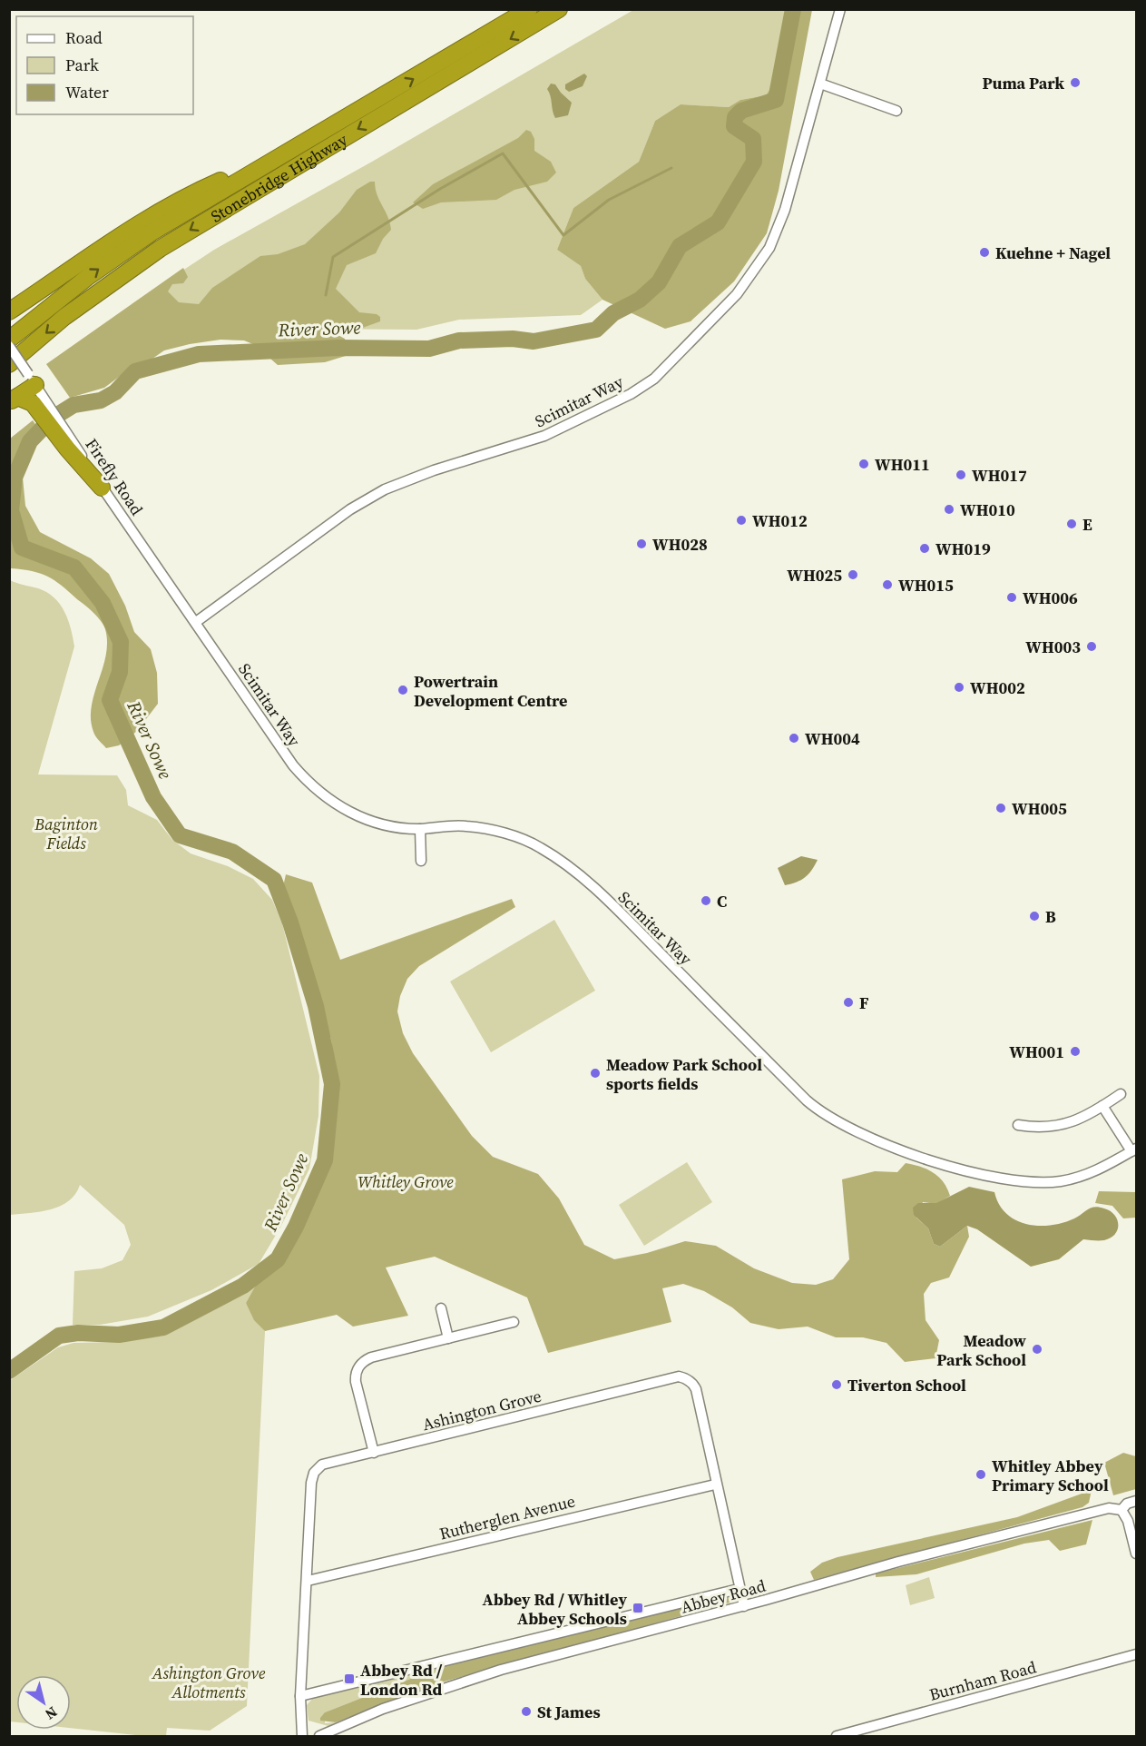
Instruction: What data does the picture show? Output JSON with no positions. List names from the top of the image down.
{
  "streets": {
    "highway": ["Stonebridge Highway"],
    "street": [
      "Scimitar Way",
      "Firefly Road",
      "Ashington Grove",
      "Rutherglen Avenue",
      "Abbey Road",
      "Burnham Road"
    ]
  },
  "crossings": [
    ["Scimitar Way", "Firefly Road"],
    ["Ashington Grove", "Rutherglen Avenue"],
    ["Ashington Grove", "Abbey Road"]
  ],
  "water": ["River Sowe"],
  "parks": ["Baginton Fields", "Whitley Grove", "Ashington Grove Allotments"],
  "places": {
    "other": [
      "Puma Park",
      "Kuehne + Nagel",
      "WH011",
      "WH017",
      "WH010",
      "WH012",
      "E",
      "WH028",
      "WH019",
      "WH025",
      "WH015",
      "WH006",
      "WH003",
      "WH002",
      "Powertrain Development Centre",
      "WH004",
      "WH005",
      "C",
      "B",
      "F",
      "WH001",
      "Meadow Park School sports fields",
      "Meadow Park School",
      "Tiverton School",
      "Whitley Abbey Primary School",
      "St James"
    ],
    "transit": ["Abbey Rd / Whitley Abbey Schools", "Abbey Rd / London Rd"]
  },
  "legend": ["Road", "Park", "Water"],
  "north": "bottom right"
}
